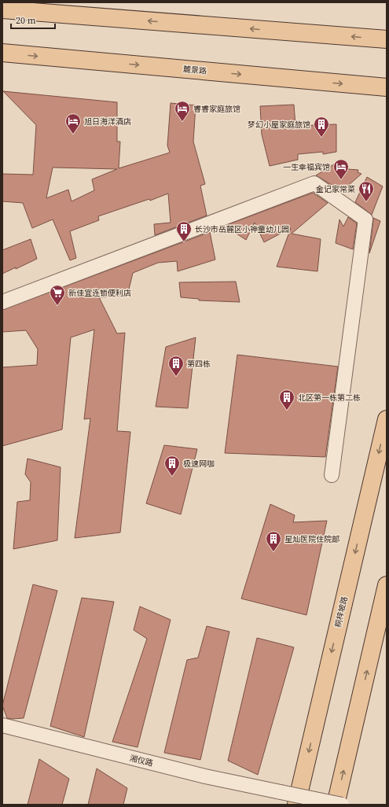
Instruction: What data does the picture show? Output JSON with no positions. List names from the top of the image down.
{
  "streets": {
    "main road": ["麓景路", "桐梓坡路"],
    "street": ["湘仪路"]
  },
  "places": {
    "hotel": ["睿睿家庭旅馆", "旭日海洋酒店", "一生幸福宾馆"],
    "building": [
      "梦幻小屋家庭旅馆",
      "长沙市岳麓区小神童幼儿园",
      "第四栋",
      "北区第一栋第二栋",
      "极速网咖",
      "星灿医院住院部"
    ],
    "restaurant": ["金记家常菜"],
    "supermarket": ["新佳宜连锁便利店"]
  },
  "scale_bar": "20 m"
}
